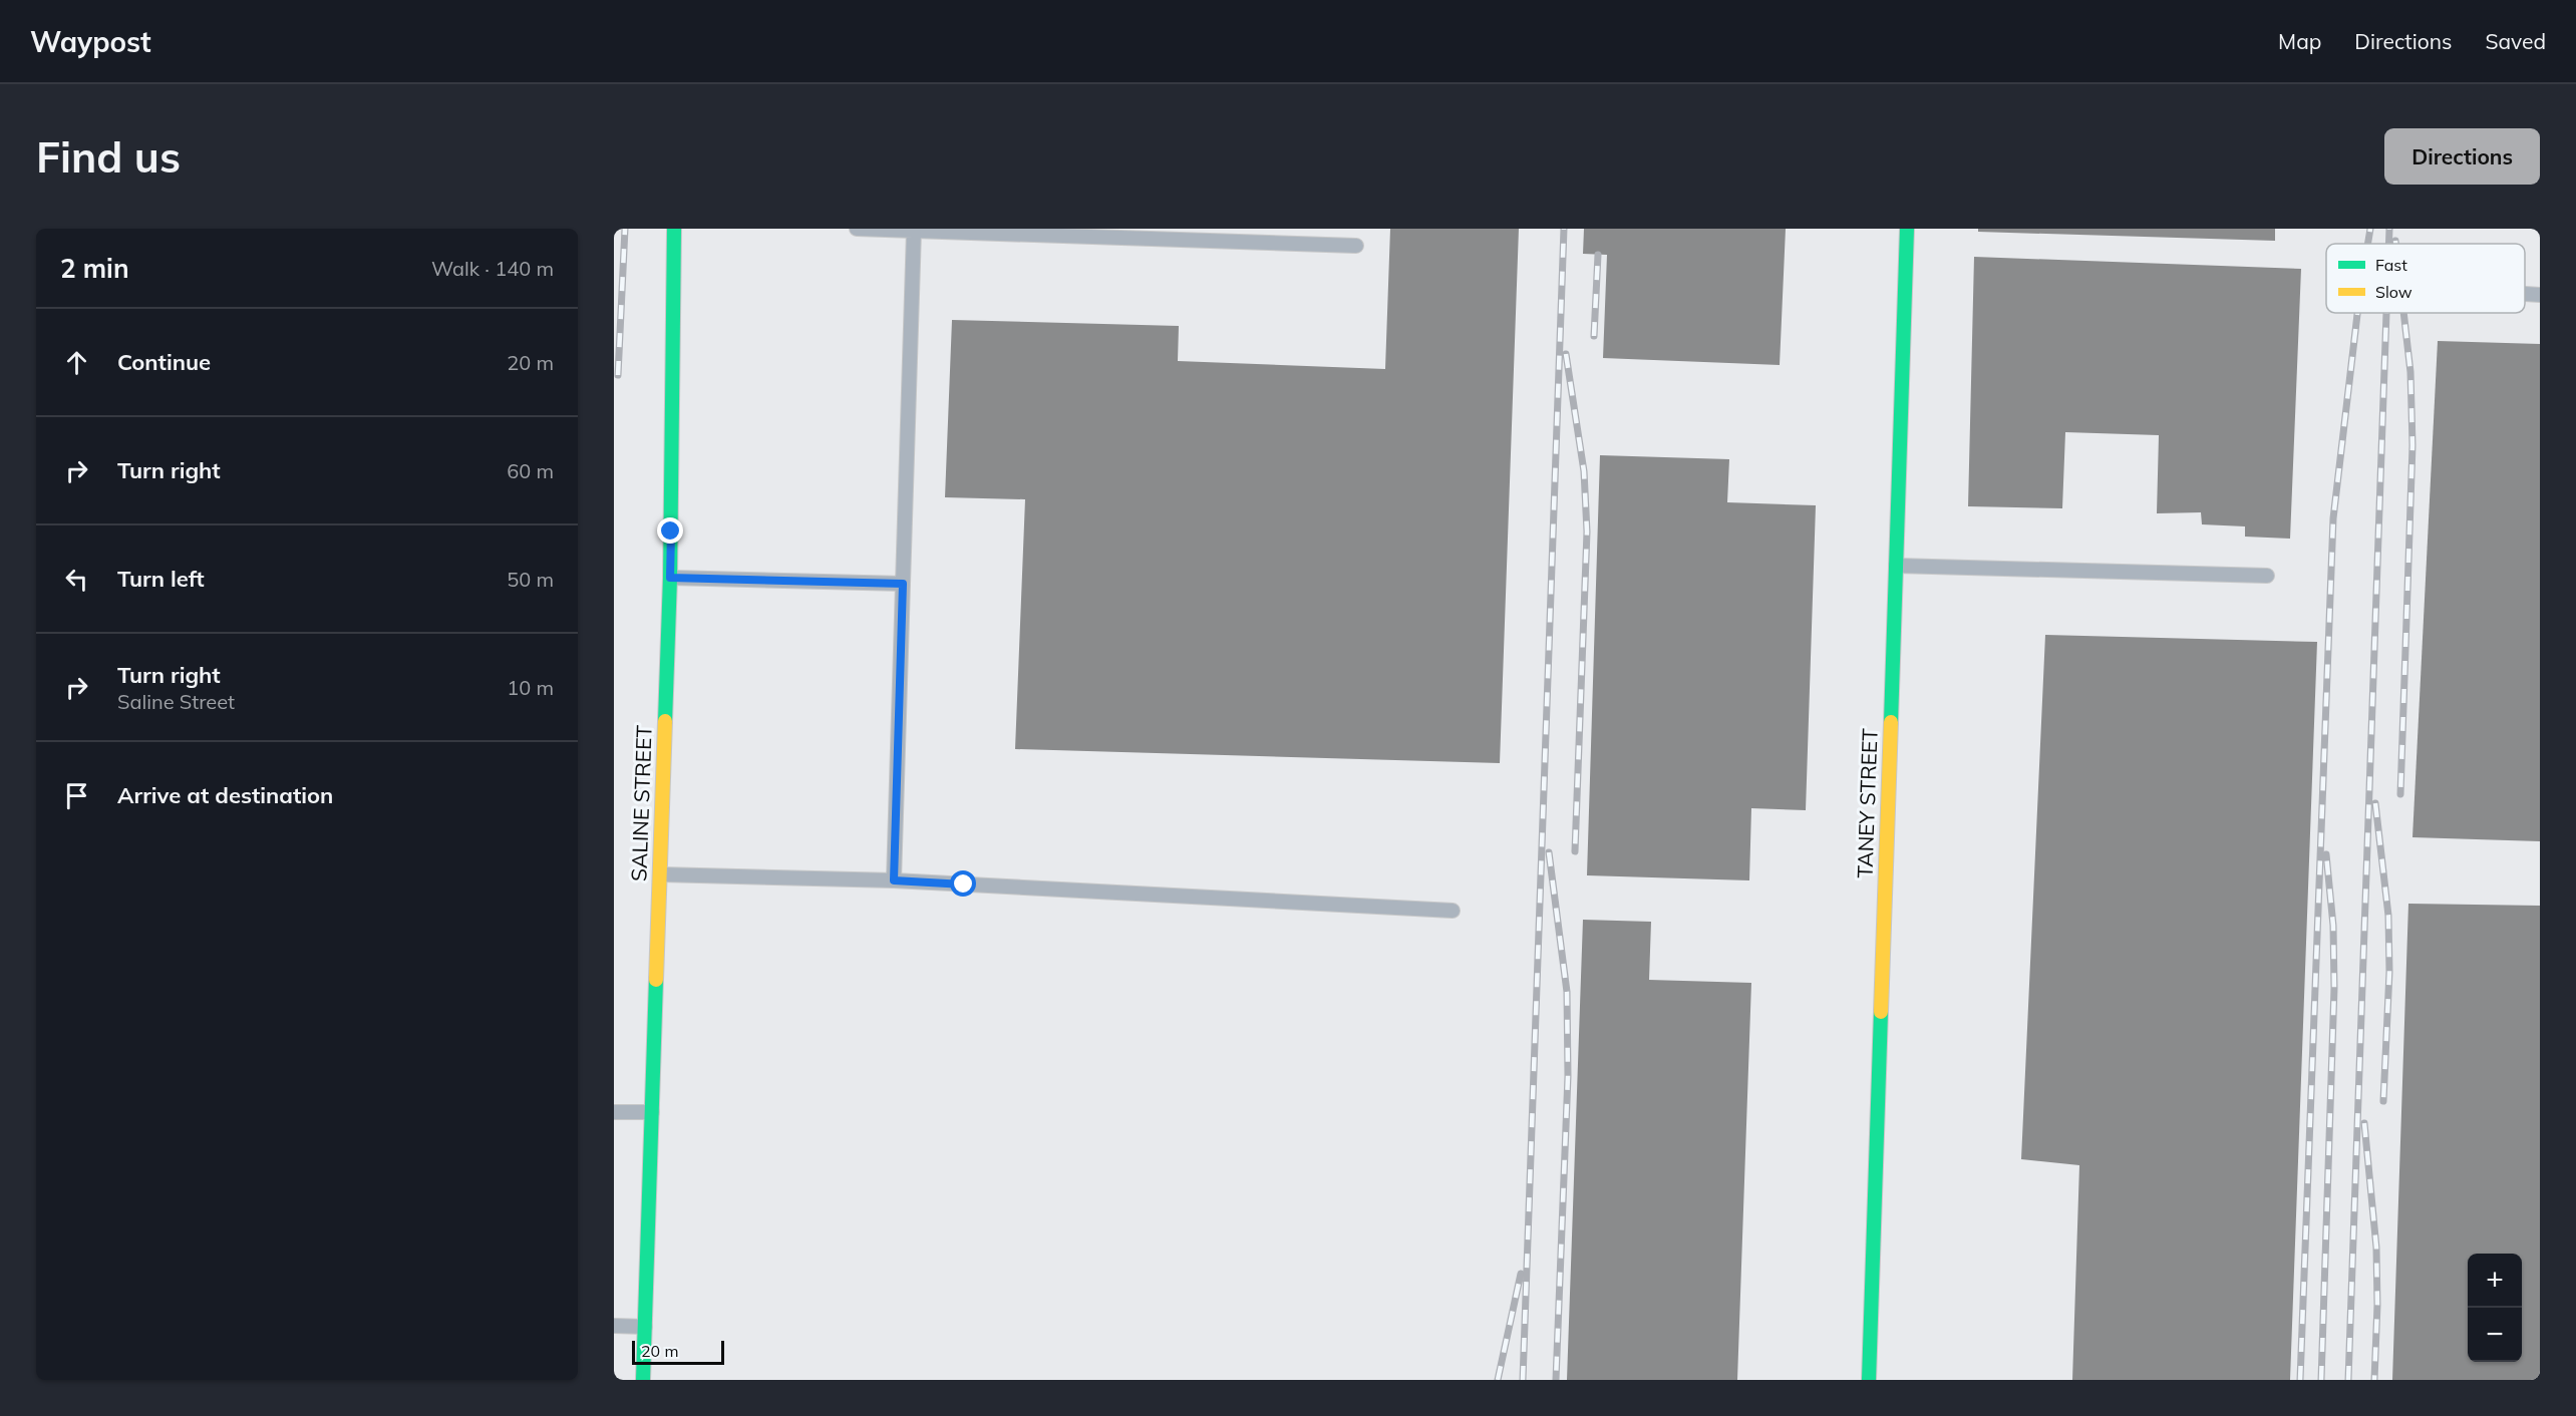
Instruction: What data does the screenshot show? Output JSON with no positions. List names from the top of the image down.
{
  "streets": {
    "street": ["SALINE STREET", "TANEY STREET"]
  },
  "legend": ["Fast", "Slow"],
  "scale_bar": "20 m",
  "page": {
    "header": "Waypost",
    "nav": ["Map", "Directions", "Saved"],
    "buttons": "Directions",
    "title": "Find us",
    "heading": ["2 min", "Walk · 140 m"],
    "list": [
      ["Continue", "20 m"],
      ["Turn right", "60 m"],
      ["Turn left", "50 m"],
      ["Turn right", "Saline Street", "10 m"],
      "Arrive at destination"
    ],
    "map_buttons": ["+", "−"],
    "scale": "20 m"
  }
}
